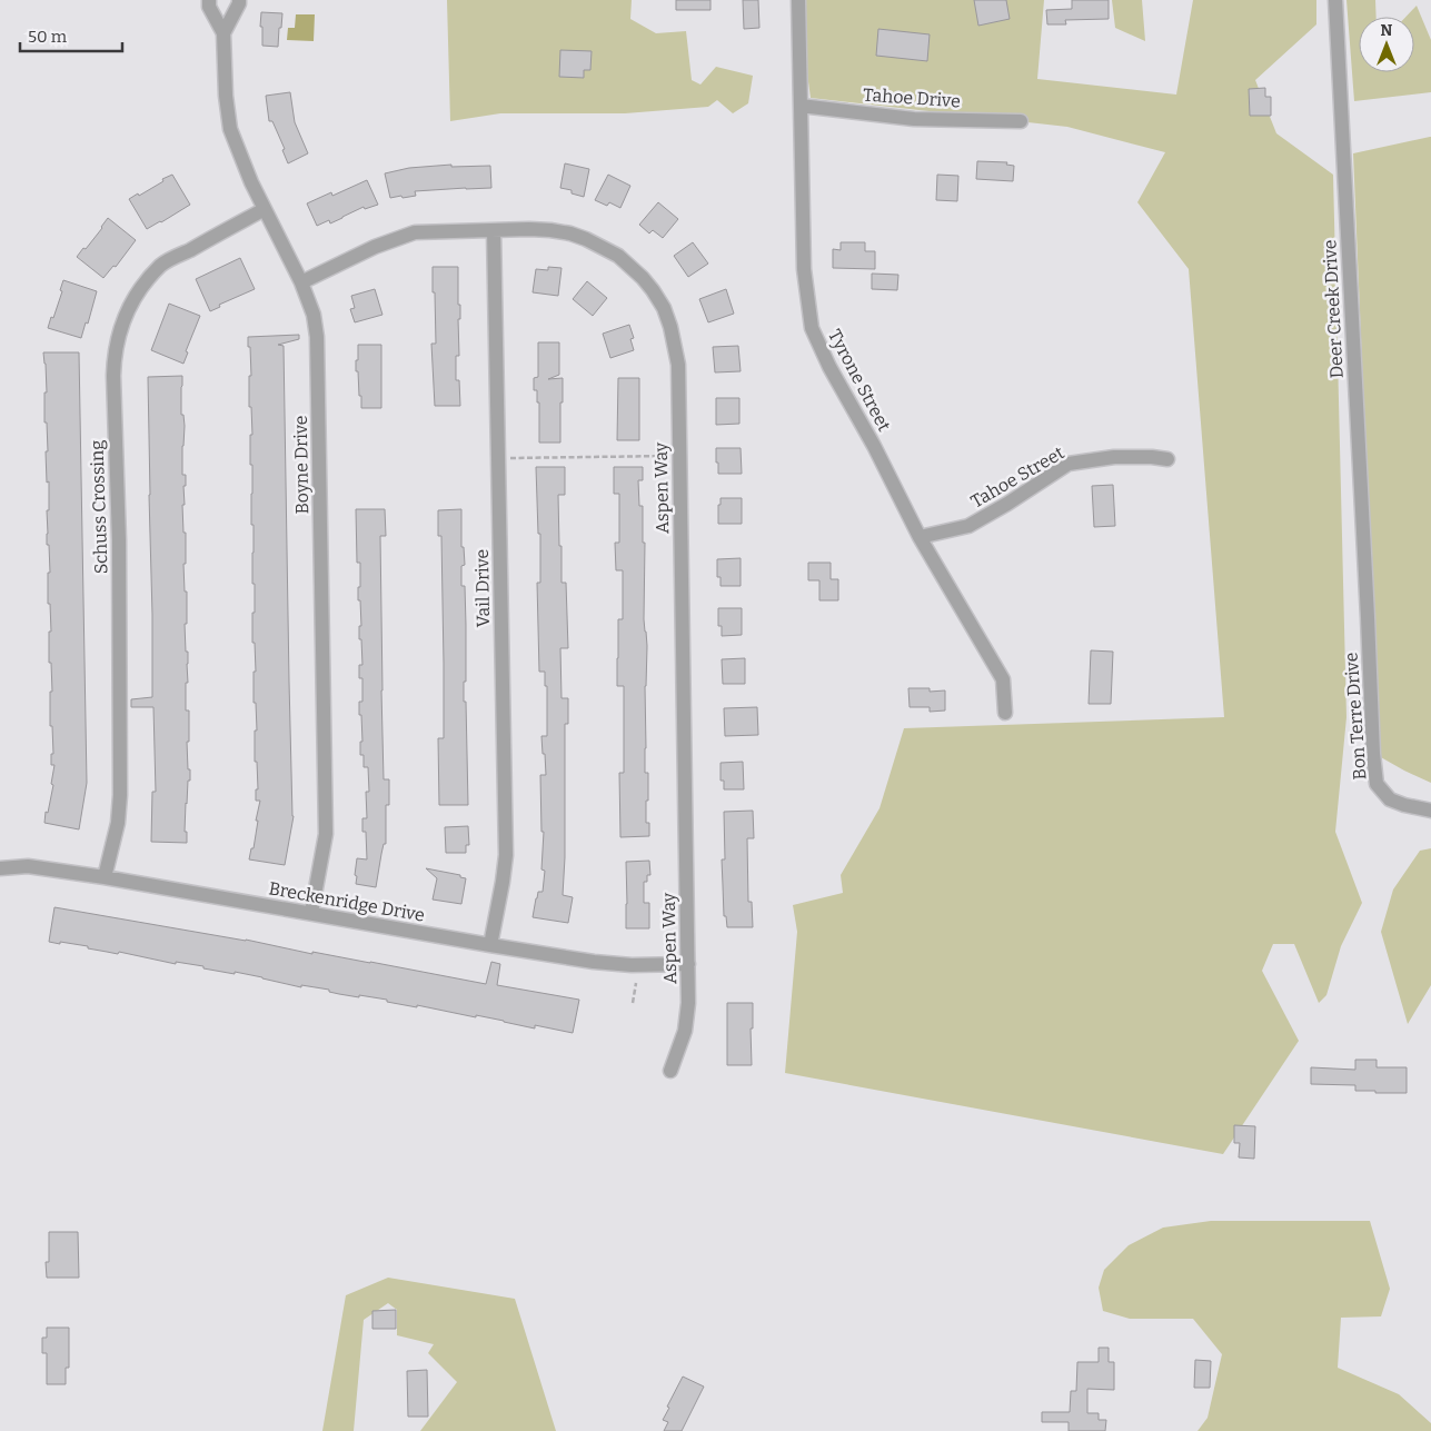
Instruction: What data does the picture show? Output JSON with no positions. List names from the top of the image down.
{
  "streets": {
    "street": [
      "Tahoe Drive",
      "Deer Creek Drive",
      "Tyrone Street",
      "Boyne Drive",
      "Tahoe Street",
      "Aspen Way",
      "Schuss Crossing",
      "Vail Drive",
      "Bon Terre Drive",
      "Breckenridge Drive"
    ]
  },
  "crossings": [
    ["Tahoe Drive", "Tyrone Street"],
    ["Deer Creek Drive", "Bon Terre Drive"],
    ["Tyrone Street", "Tahoe Street"],
    ["Boyne Drive", "Aspen Way"],
    ["Boyne Drive", "Schuss Crossing"],
    ["Boyne Drive", "Breckenridge Drive"],
    ["Aspen Way", "Vail Drive"],
    ["Aspen Way", "Breckenridge Drive"],
    ["Schuss Crossing", "Breckenridge Drive"],
    ["Vail Drive", "Breckenridge Drive"]
  ],
  "scale_bar": "50 m",
  "north": "top"
}
